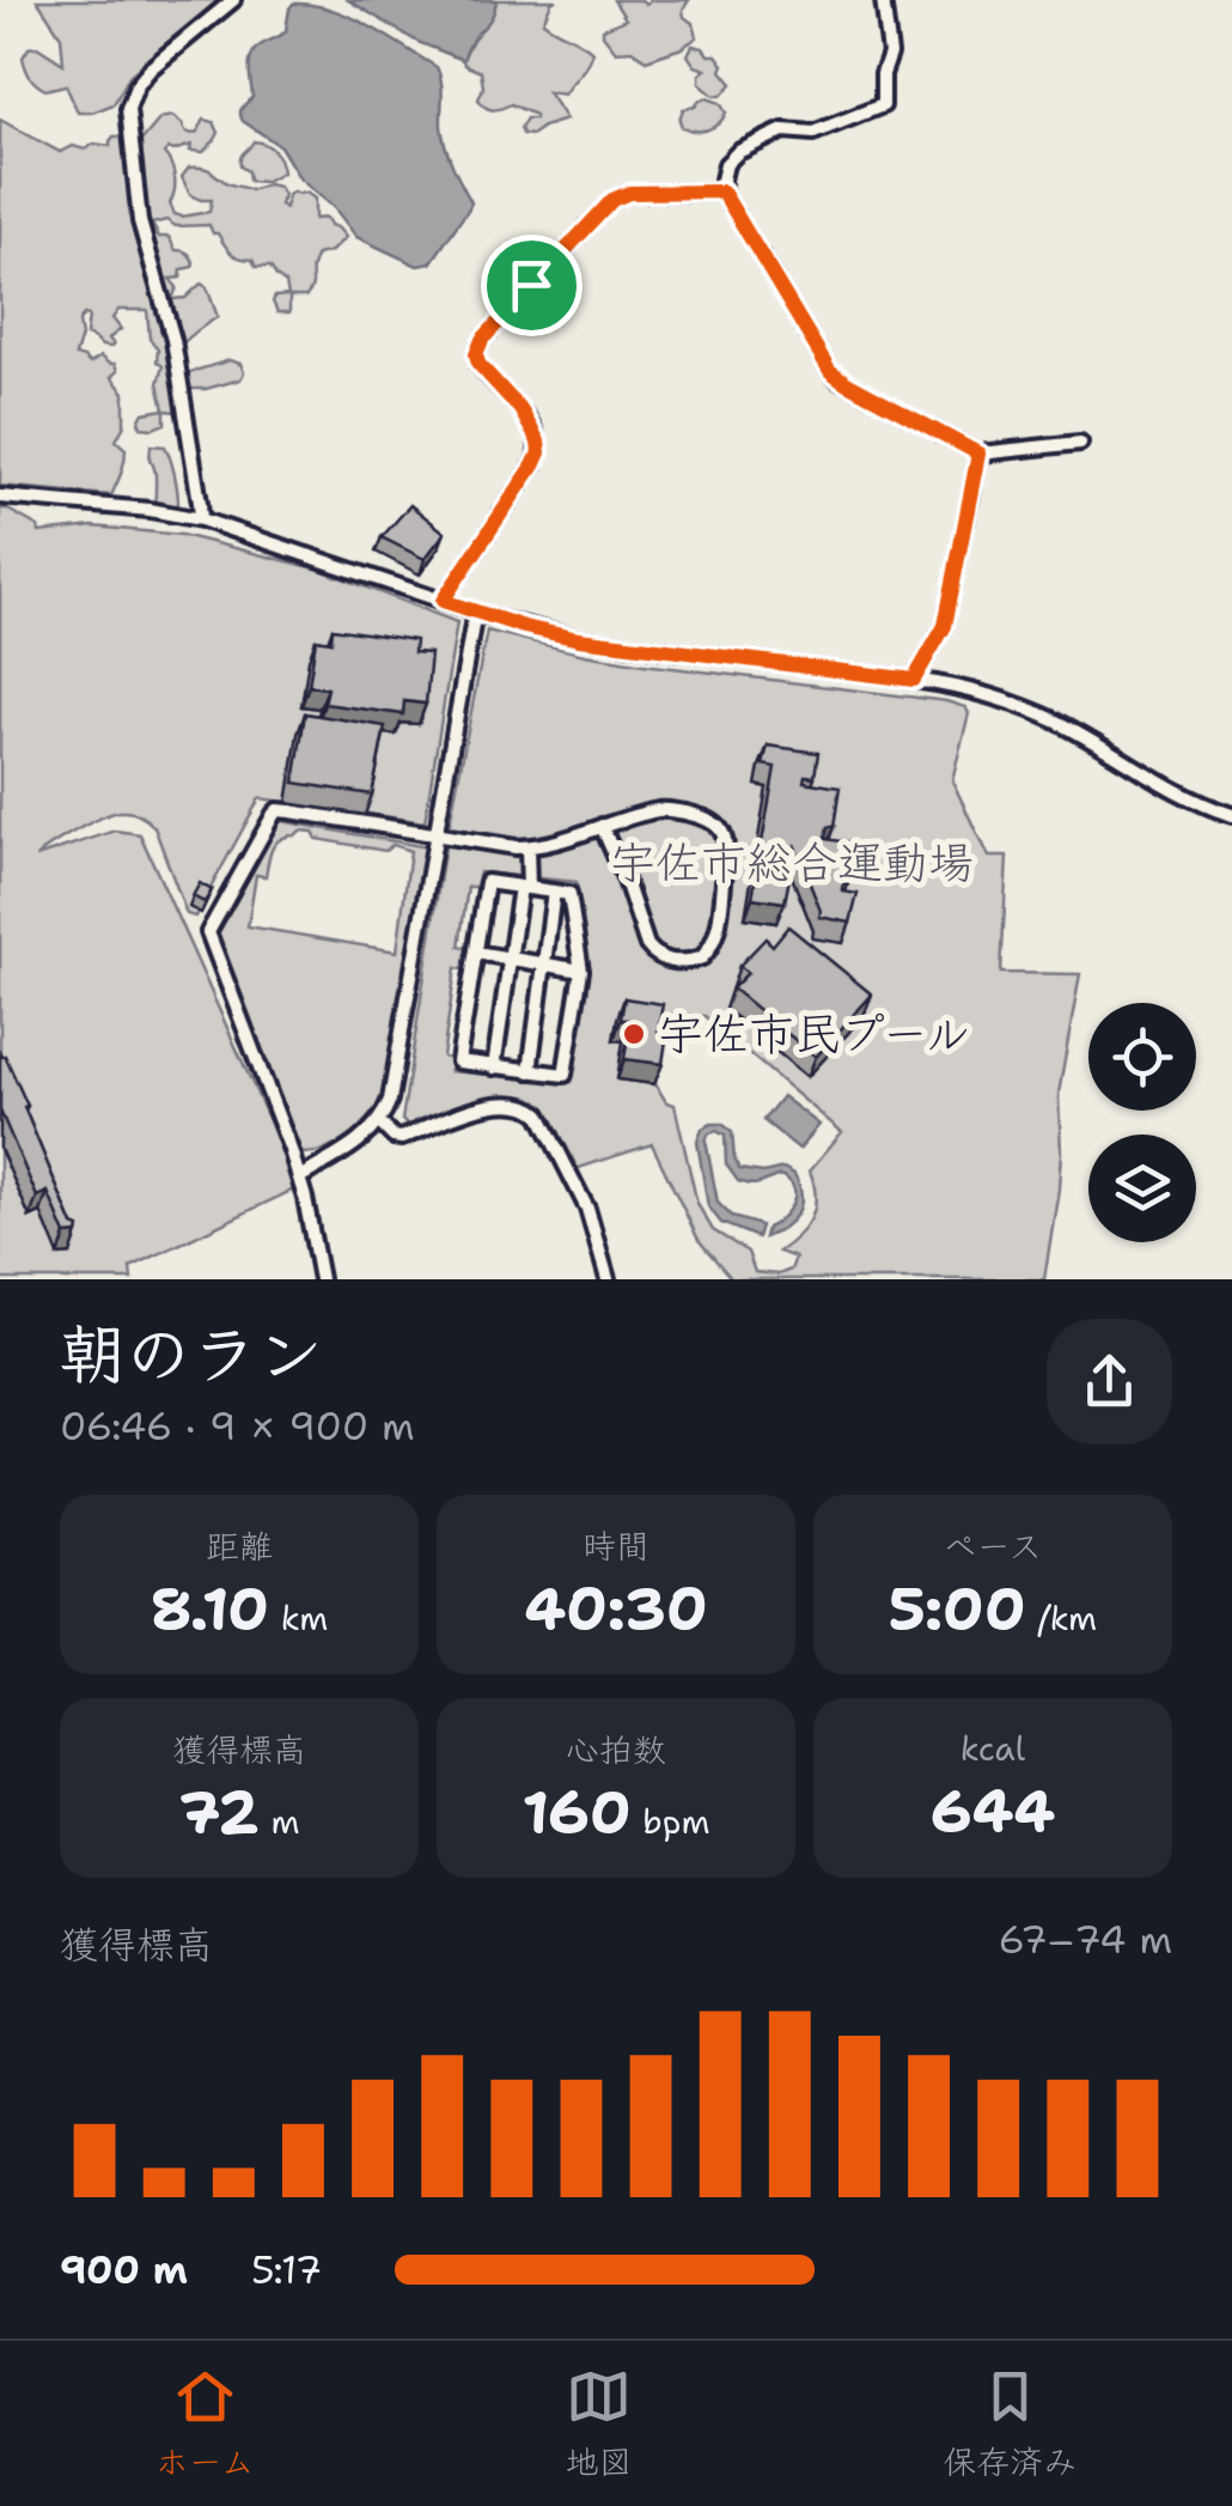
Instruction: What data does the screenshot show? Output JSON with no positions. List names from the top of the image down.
{
  "parks": ["宇佐市総合運動場"],
  "places": ["宇佐市民プール"],
  "page": {
    "heading": ["朝のラン", "06:46 · 9 × 900 m"],
    "stats": [
      ["距離", "8.10 km"],
      ["時間", "40:30"],
      ["ペース", "5:00 /km"],
      ["獲得標高", "72 m"],
      ["心拍数", "160 bpm"],
      ["kcal", "644"]
    ],
    "chart": ["獲得標高", "67–74 m"],
    "list": [
      {
        "name": "900 m",
        "note": "5:17"
      }
    ],
    "tabs": ["ホーム", "地図", "保存済み"]
  }
}
